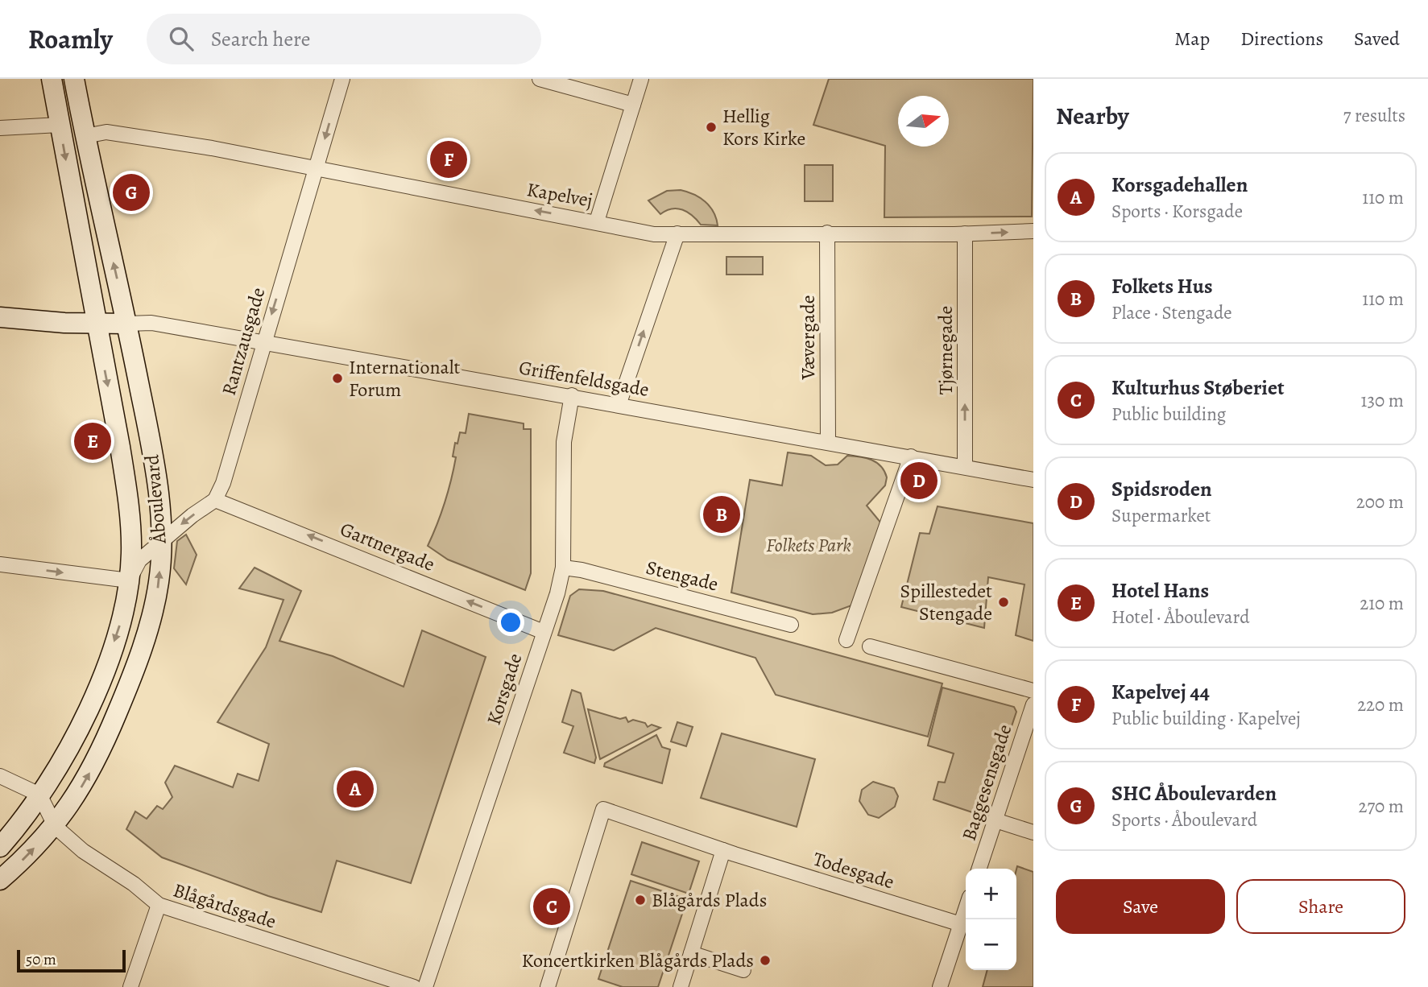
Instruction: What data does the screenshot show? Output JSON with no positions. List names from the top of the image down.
{
  "streets": {
    "street": [
      "Kapelvej",
      "Vævergade",
      "Rantzausgade",
      "Tjørnegade",
      "Griffenfeldsgade",
      "Åboulevard",
      "Gartnergade",
      "Stengade",
      "Korsgade",
      "Baggesensgade",
      "Todesgade",
      "Blågårdsgade"
    ]
  },
  "crossings": [
    ["Kapelvej", "Vævergade"],
    ["Kapelvej", "Rantzausgade"],
    ["Kapelvej", "Tjørnegade"],
    ["Kapelvej", "Åboulevard"],
    ["Vævergade", "Griffenfeldsgade"],
    ["Rantzausgade", "Griffenfeldsgade"],
    ["Rantzausgade", "Gartnergade"],
    ["Tjørnegade", "Griffenfeldsgade"],
    ["Griffenfeldsgade", "Åboulevard"],
    ["Griffenfeldsgade", "Korsgade"],
    ["Åboulevard", "Blågårdsgade"],
    ["Gartnergade", "Korsgade"],
    ["Stengade", "Korsgade"]
  ],
  "one_way": ["Rantzausgade", "Tjørnegade", "Gartnergade"],
  "parks": ["Folkets Park"],
  "places": [
    "Hellig Kors Kirke",
    "Internationalt Forum",
    "Spillestedet Stengade",
    "Blågårds Plads",
    "Koncertkirken Blågårds Plads"
  ],
  "scale_bar": "50 m",
  "north": "right",
  "page": {
    "header": "Roamly",
    "search": "Search here",
    "nav": ["Map", "Directions", "Saved"],
    "heading": ["Nearby", "7 results"],
    "pins": [
      "F",
      "G",
      "E",
      "D",
      "B",
      "A",
      "C"
    ],
    "list": [
      {
        "mark": "A",
        "name": "Korsgadehallen",
        "note": "Sports · Korsgade",
        "value": "110 m"
      },
      {
        "mark": "B",
        "name": "Folkets Hus",
        "note": "Place · Stengade",
        "value": "110 m"
      },
      {
        "mark": "C",
        "name": "Kulturhus Støberiet",
        "note": "Public building",
        "value": "130 m"
      },
      {
        "mark": "D",
        "name": "Spidsroden",
        "note": "Supermarket",
        "value": "200 m"
      },
      {
        "mark": "E",
        "name": "Hotel Hans",
        "note": "Hotel · Åboulevard",
        "value": "210 m"
      },
      {
        "mark": "F",
        "name": "Kapelvej 44",
        "note": "Public building · Kapelvej",
        "value": "220 m"
      },
      {
        "mark": "G",
        "name": "SHC Åboulevarden",
        "note": "Sports · Åboulevard",
        "value": "270 m"
      }
    ],
    "buttons": ["Save", "Share"],
    "map_buttons": ["+", "−"],
    "scale": "50 m"
  }
}
